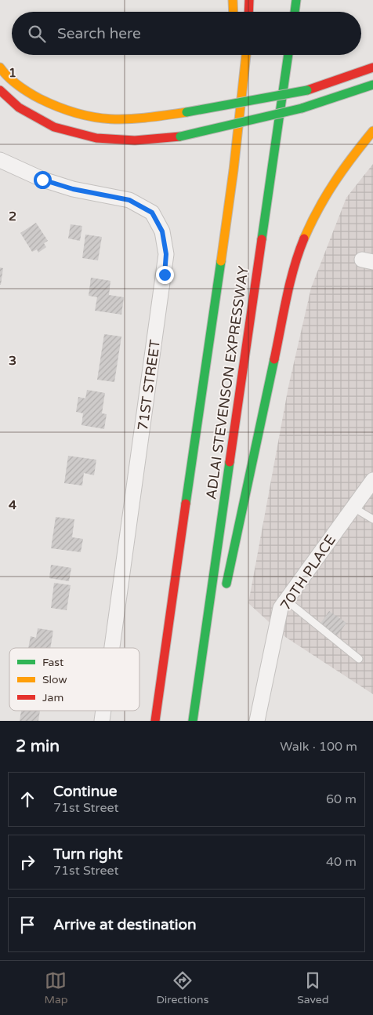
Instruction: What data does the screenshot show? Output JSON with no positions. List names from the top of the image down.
{
  "streets": {
    "highway": ["ADLAI STEVENSON EXPRESSWAY"],
    "street": ["71ST STREET", "70TH PLACE"]
  },
  "legend": ["Fast", "Slow", "Jam"],
  "page": {
    "search": "Search here",
    "heading": ["2 min", "Walk · 100 m"],
    "list": [
      ["Continue", "71st Street", "60 m"],
      ["Turn right", "71st Street", "40 m"],
      "Arrive at destination"
    ],
    "nav": ["Map", "Directions", "Saved"]
  },
  "grid": {
    "rows": [
      "1",
      "2",
      "3",
      "4"
    ]
  }
}
